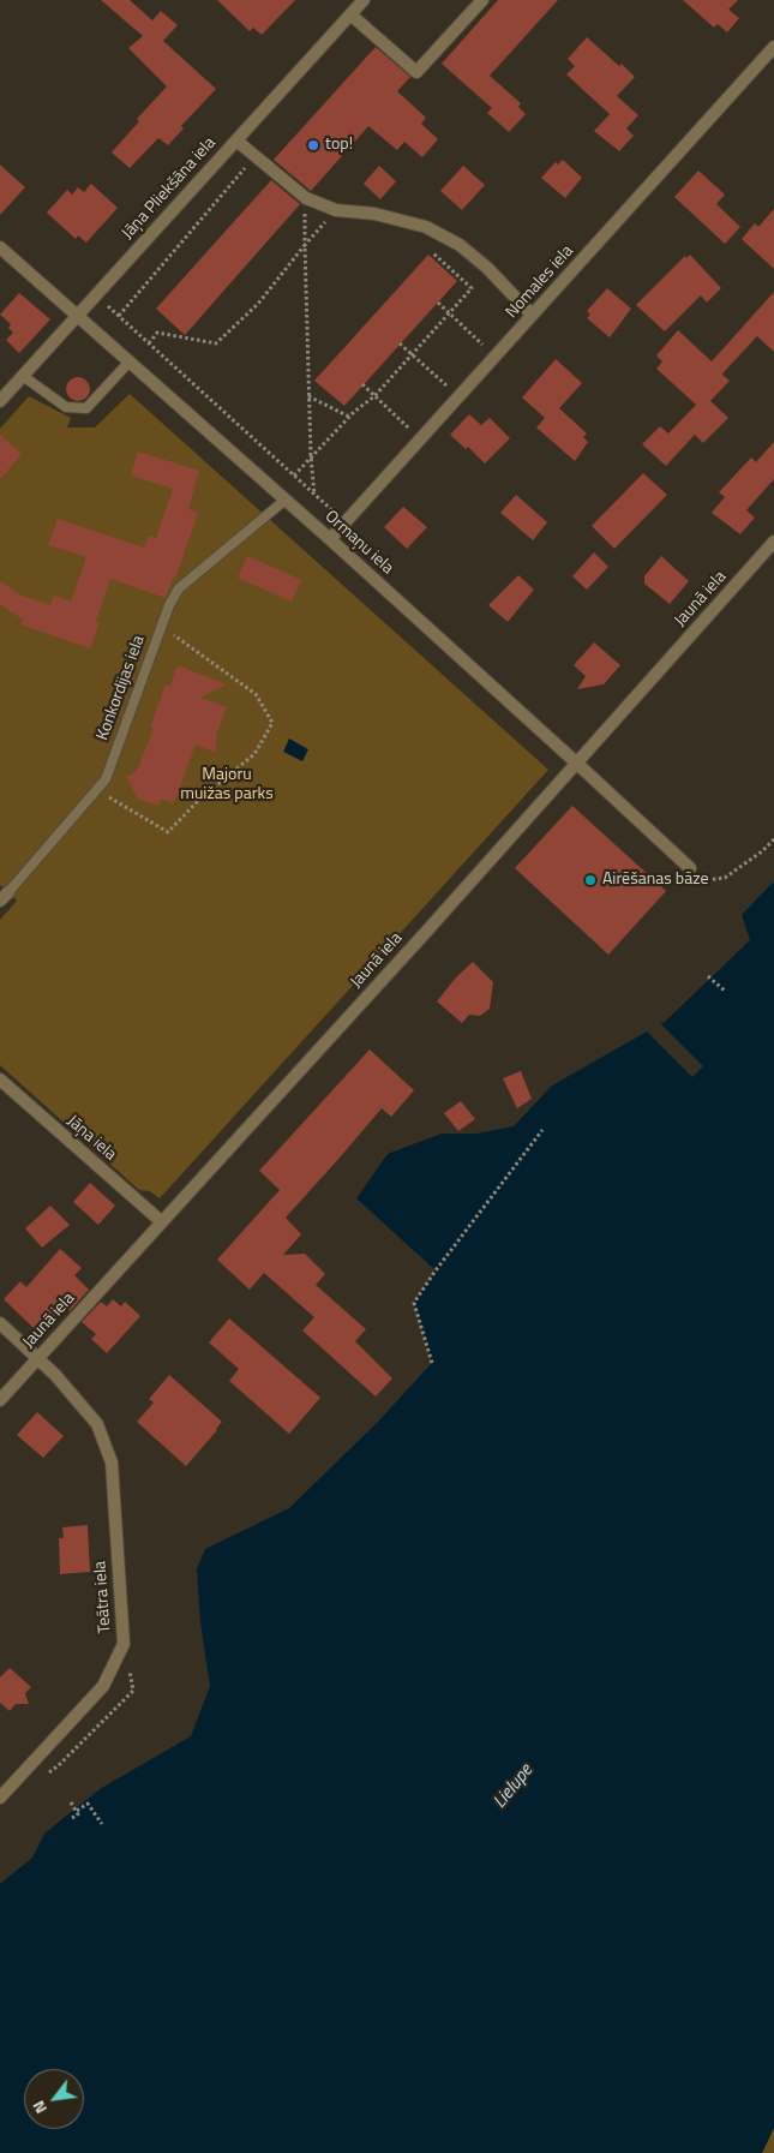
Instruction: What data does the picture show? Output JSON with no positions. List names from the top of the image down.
{
  "streets": {
    "street": [
      "Jāņa Pliekšāna iela",
      "Nomales iela",
      "Ormaņu iela",
      "Jaunā iela",
      "Jāņa iela",
      "Teātra iela"
    ],
    "lane": ["Konkordijas iela"]
  },
  "crossings": [
    ["Jāņa Pliekšāna iela", "Ormaņu iela"],
    ["Nomales iela", "Ormaņu iela"],
    ["Ormaņu iela", "Jaunā iela"],
    ["Ormaņu iela", "Konkordijas iela"],
    ["Jaunā iela", "Jāņa iela"],
    ["Jaunā iela", "Teātra iela"]
  ],
  "water": ["Lielupe"],
  "parks": ["Majoru muižas parks"],
  "places": ["top!", "Airēšanas bāze"],
  "north": "bottom left"
}
